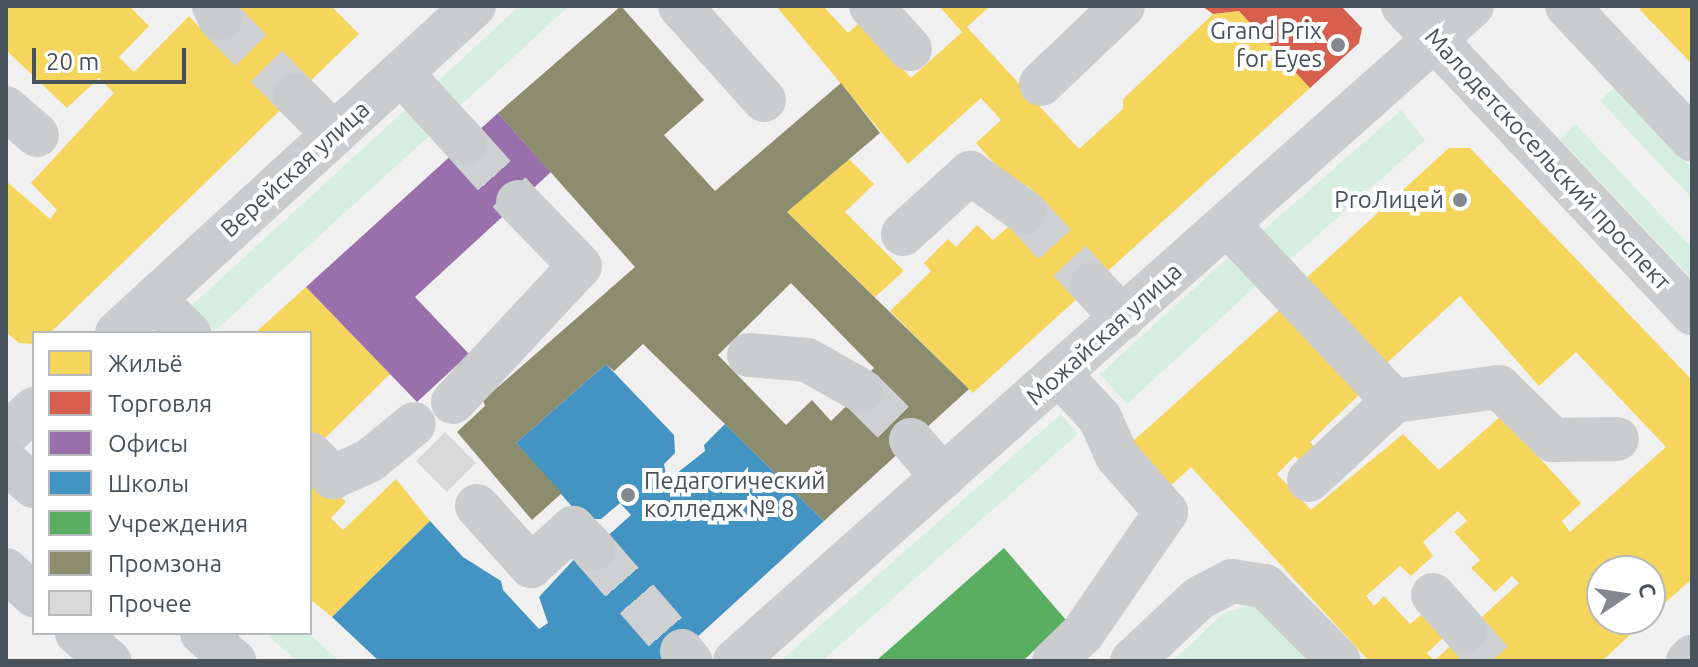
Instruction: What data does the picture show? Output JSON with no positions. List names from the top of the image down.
{
  "streets": {
    "street": ["Малодетскосельский проспект", "Верейская улица", "Можайская улица"]
  },
  "crossings": [
    ["Малодетскосельский проспект", "Можайская улица"]
  ],
  "places": ["Grand Prix for Eyes", "ProЛицей", "Педагогический колледж № 8"],
  "legend": [
    "Жильё",
    "Торговля",
    "Офисы",
    "Школы",
    "Учреждения",
    "Промзона",
    "Прочее"
  ],
  "scale_bar": "20 m",
  "north": "right"
}
